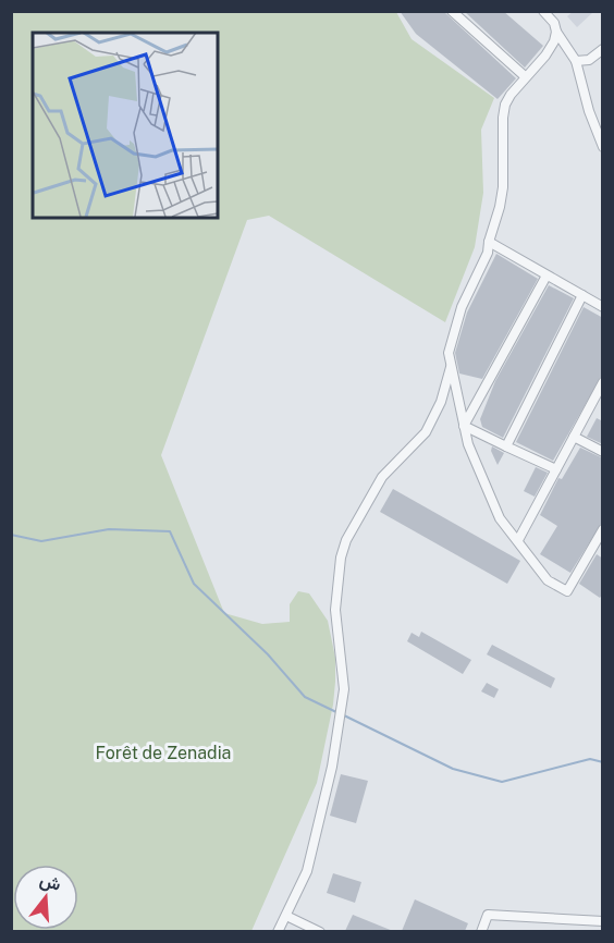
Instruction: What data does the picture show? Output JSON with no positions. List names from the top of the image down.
{
  "parks": ["Forêt de Zenadia"],
  "north": "top"
}
